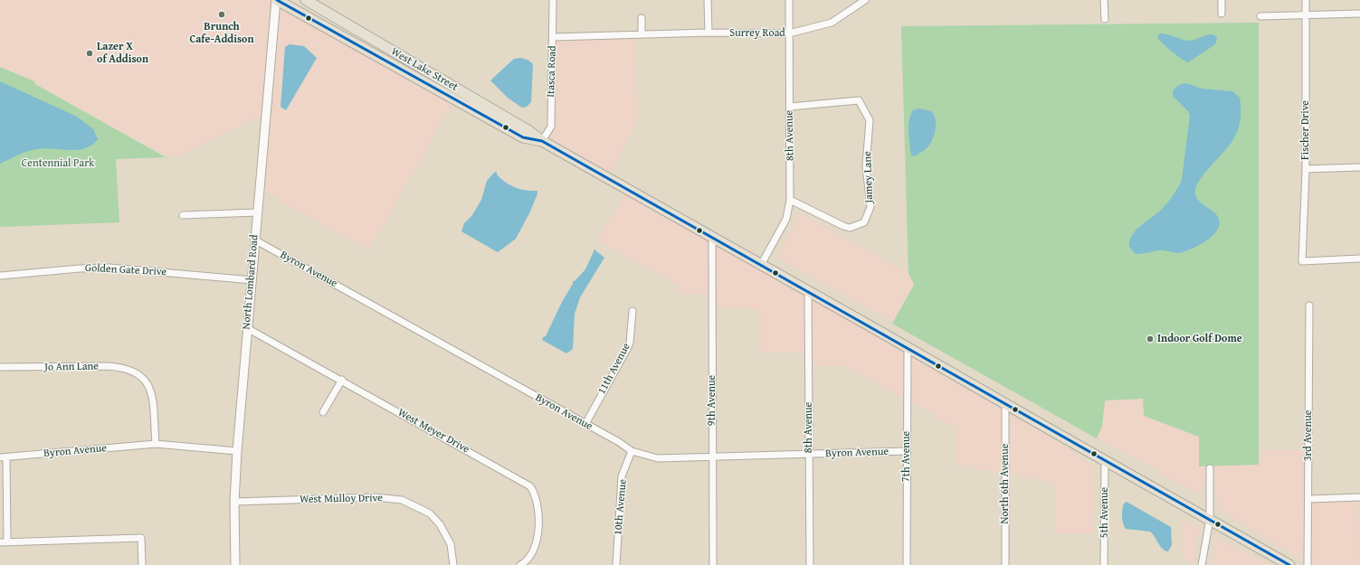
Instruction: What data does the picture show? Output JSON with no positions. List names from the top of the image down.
{
  "streets": {
    "main road": ["West Lake Street"],
    "street": [
      "Surrey Road",
      "Itasca Road",
      "Fischer Drive",
      "8th Avenue",
      "Jamey Lane",
      "Byron Avenue",
      "Golden Gate Drive",
      "North Lombard Road",
      "Jo Ann Lane",
      "11th Avenue",
      "9th Avenue",
      "West Meyer Drive",
      "3rd Avenue",
      "7th Avenue",
      "North 6th Avenue",
      "West Mulloy Drive",
      "10th Avenue",
      "5th Avenue"
    ]
  },
  "crossings": [
    ["Surrey Road", "Itasca Road"],
    ["Surrey Road", "8th Avenue"],
    ["West Lake Street", "Itasca Road"],
    ["West Lake Street", "8th Avenue"],
    ["West Lake Street", "North Lombard Road"],
    ["West Lake Street", "9th Avenue"],
    ["West Lake Street", "7th Avenue"],
    ["West Lake Street", "North 6th Avenue"],
    ["West Lake Street", "5th Avenue"],
    ["8th Avenue", "Jamey Lane"],
    ["8th Avenue", "Byron Avenue"],
    ["Byron Avenue", "North Lombard Road"],
    ["Byron Avenue", "Jo Ann Lane"],
    ["Byron Avenue", "11th Avenue"],
    ["Byron Avenue", "9th Avenue"],
    ["Byron Avenue", "7th Avenue"],
    ["Byron Avenue", "10th Avenue"],
    ["Golden Gate Drive", "North Lombard Road"],
    ["North Lombard Road", "West Meyer Drive"],
    ["North Lombard Road", "West Mulloy Drive"]
  ],
  "parks": ["Centennial Park"],
  "places": ["Brunch Cafe-Addison", "Lazer X of Addison", "Indoor Golf Dome"]
}
